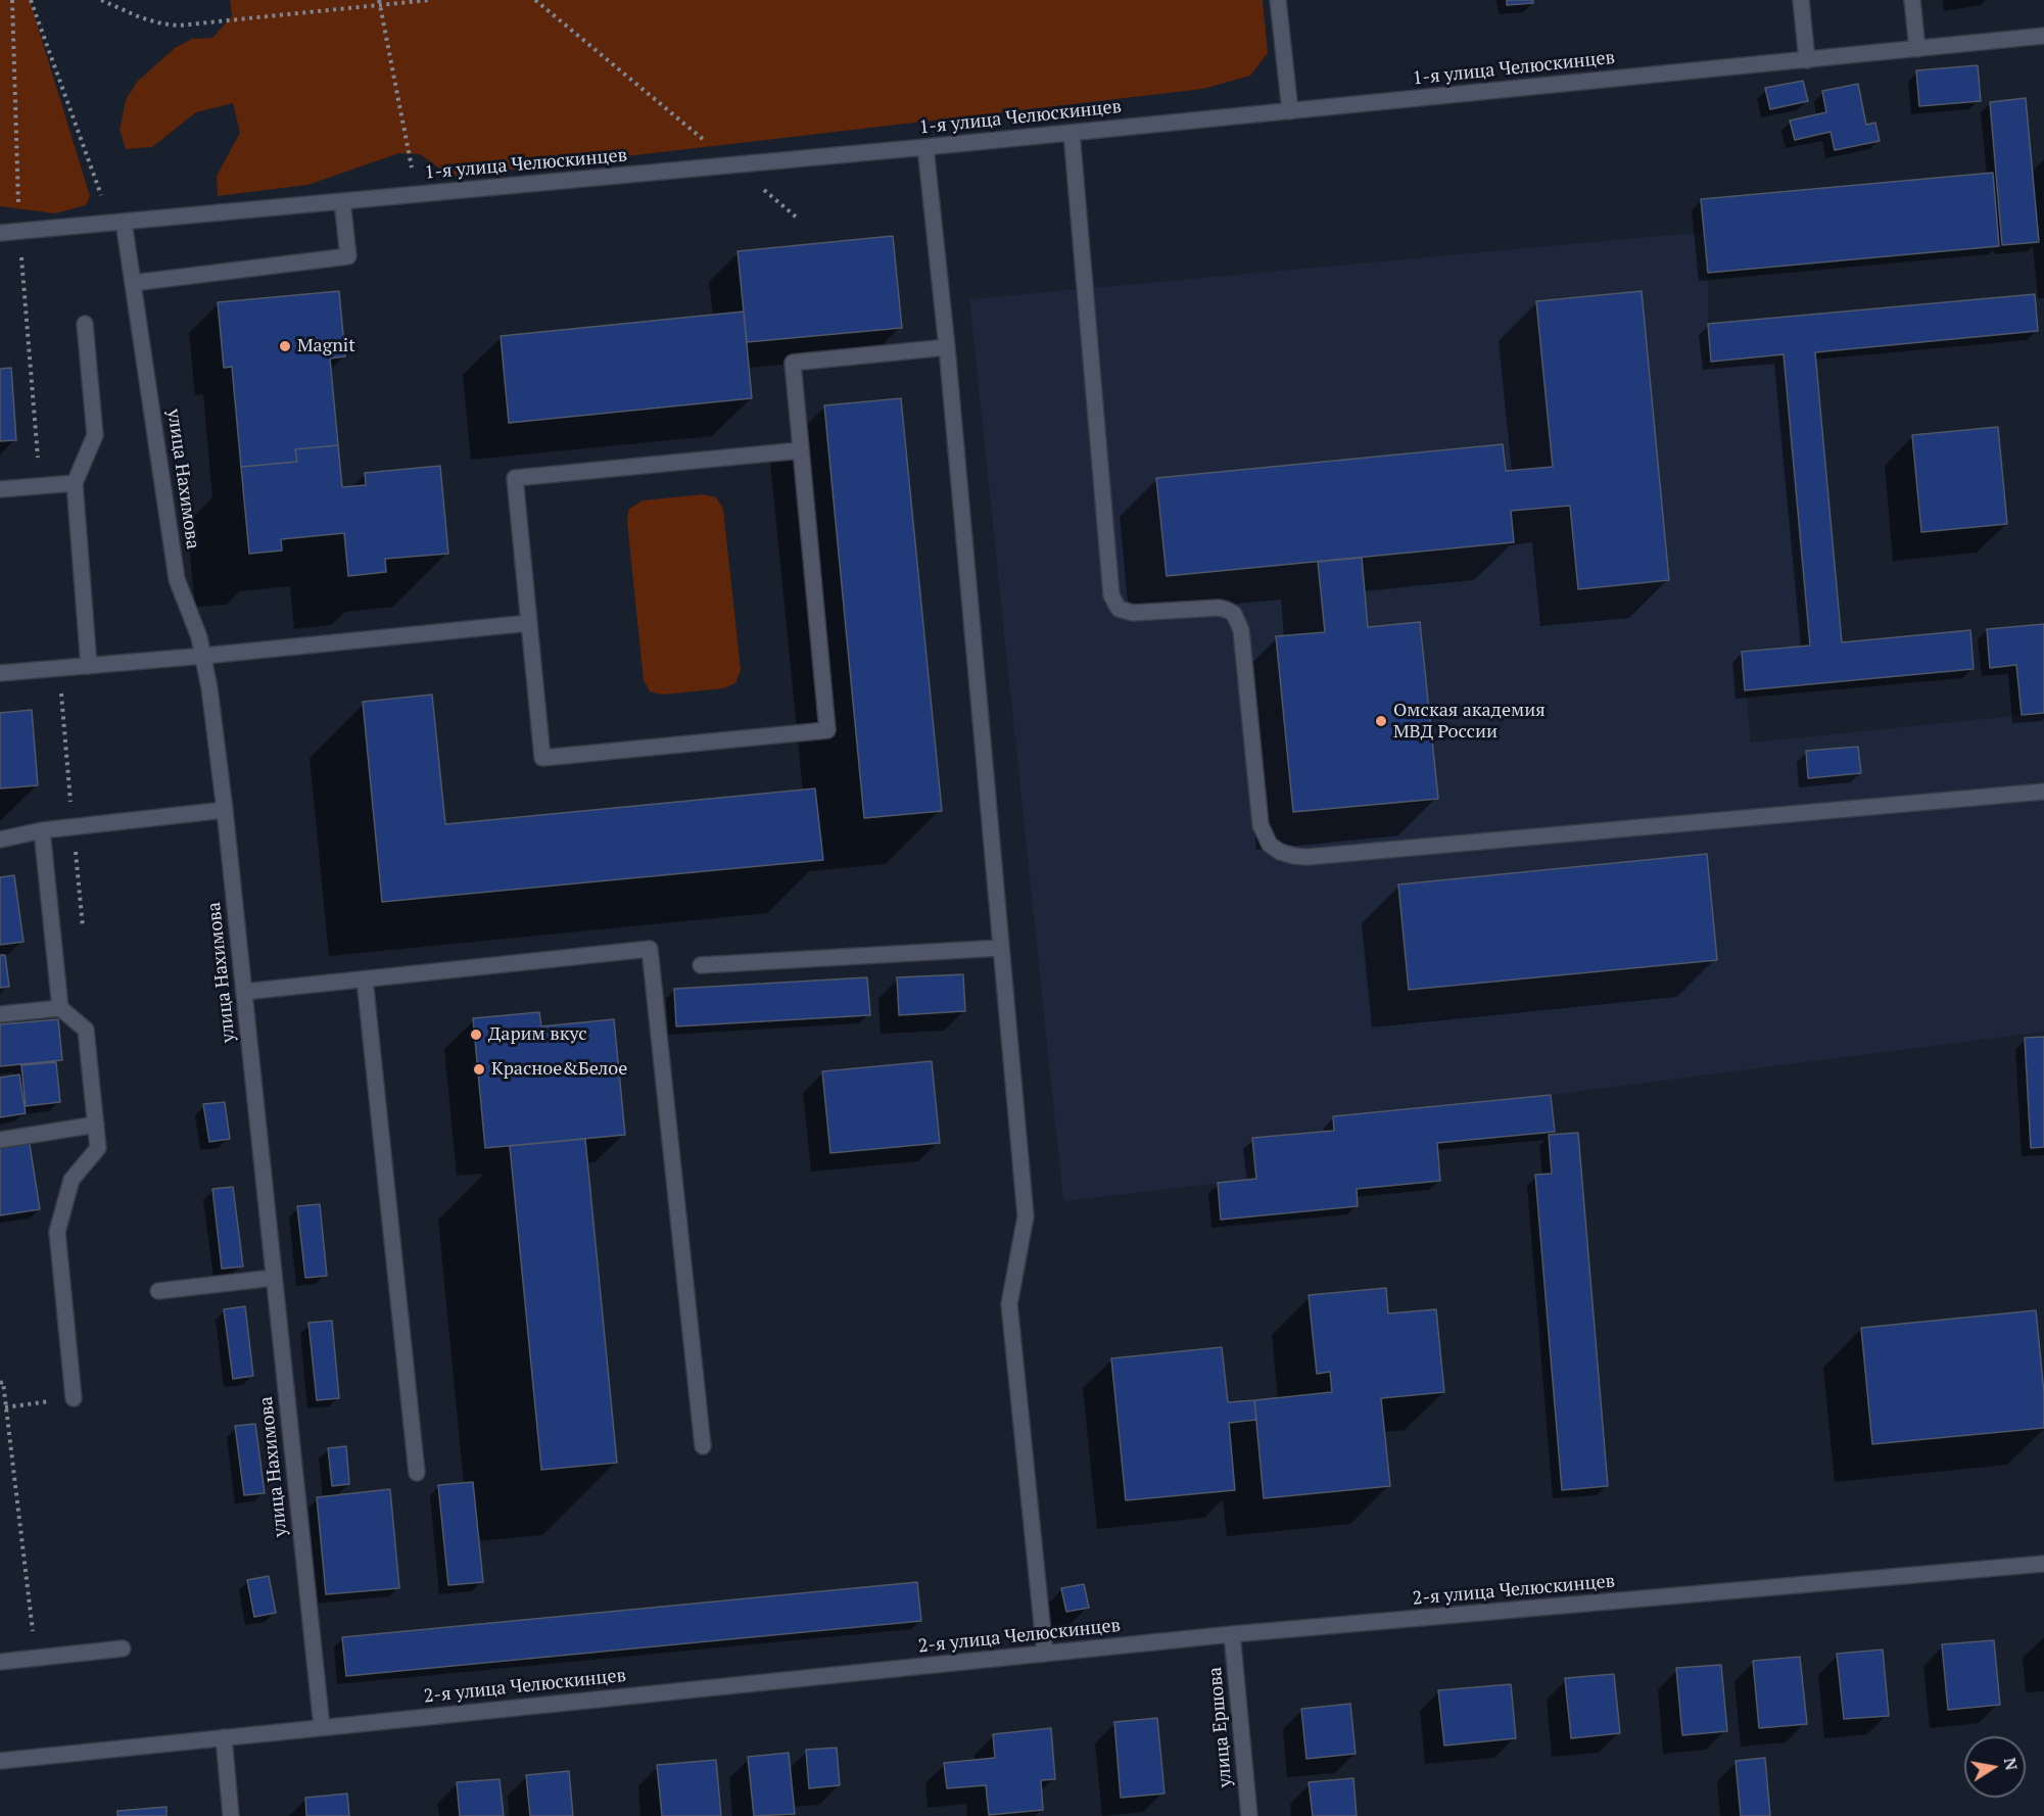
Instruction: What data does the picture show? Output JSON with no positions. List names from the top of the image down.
{
  "streets": {
    "street": [
      "1-я улица Челюскинцев",
      "улица Нахимова",
      "2-я улица Челюскинцев",
      "улица Ершова"
    ]
  },
  "crossings": [
    ["1-я улица Челюскинцев", "улица Нахимова"],
    ["улица Нахимова", "2-я улица Челюскинцев"],
    ["2-я улица Челюскинцев", "улица Ершова"]
  ],
  "places": [
    "Magnit",
    "Омская академия МВД России",
    "Дарим вкус",
    "Красное&Белое"
  ],
  "north": "right"
}
